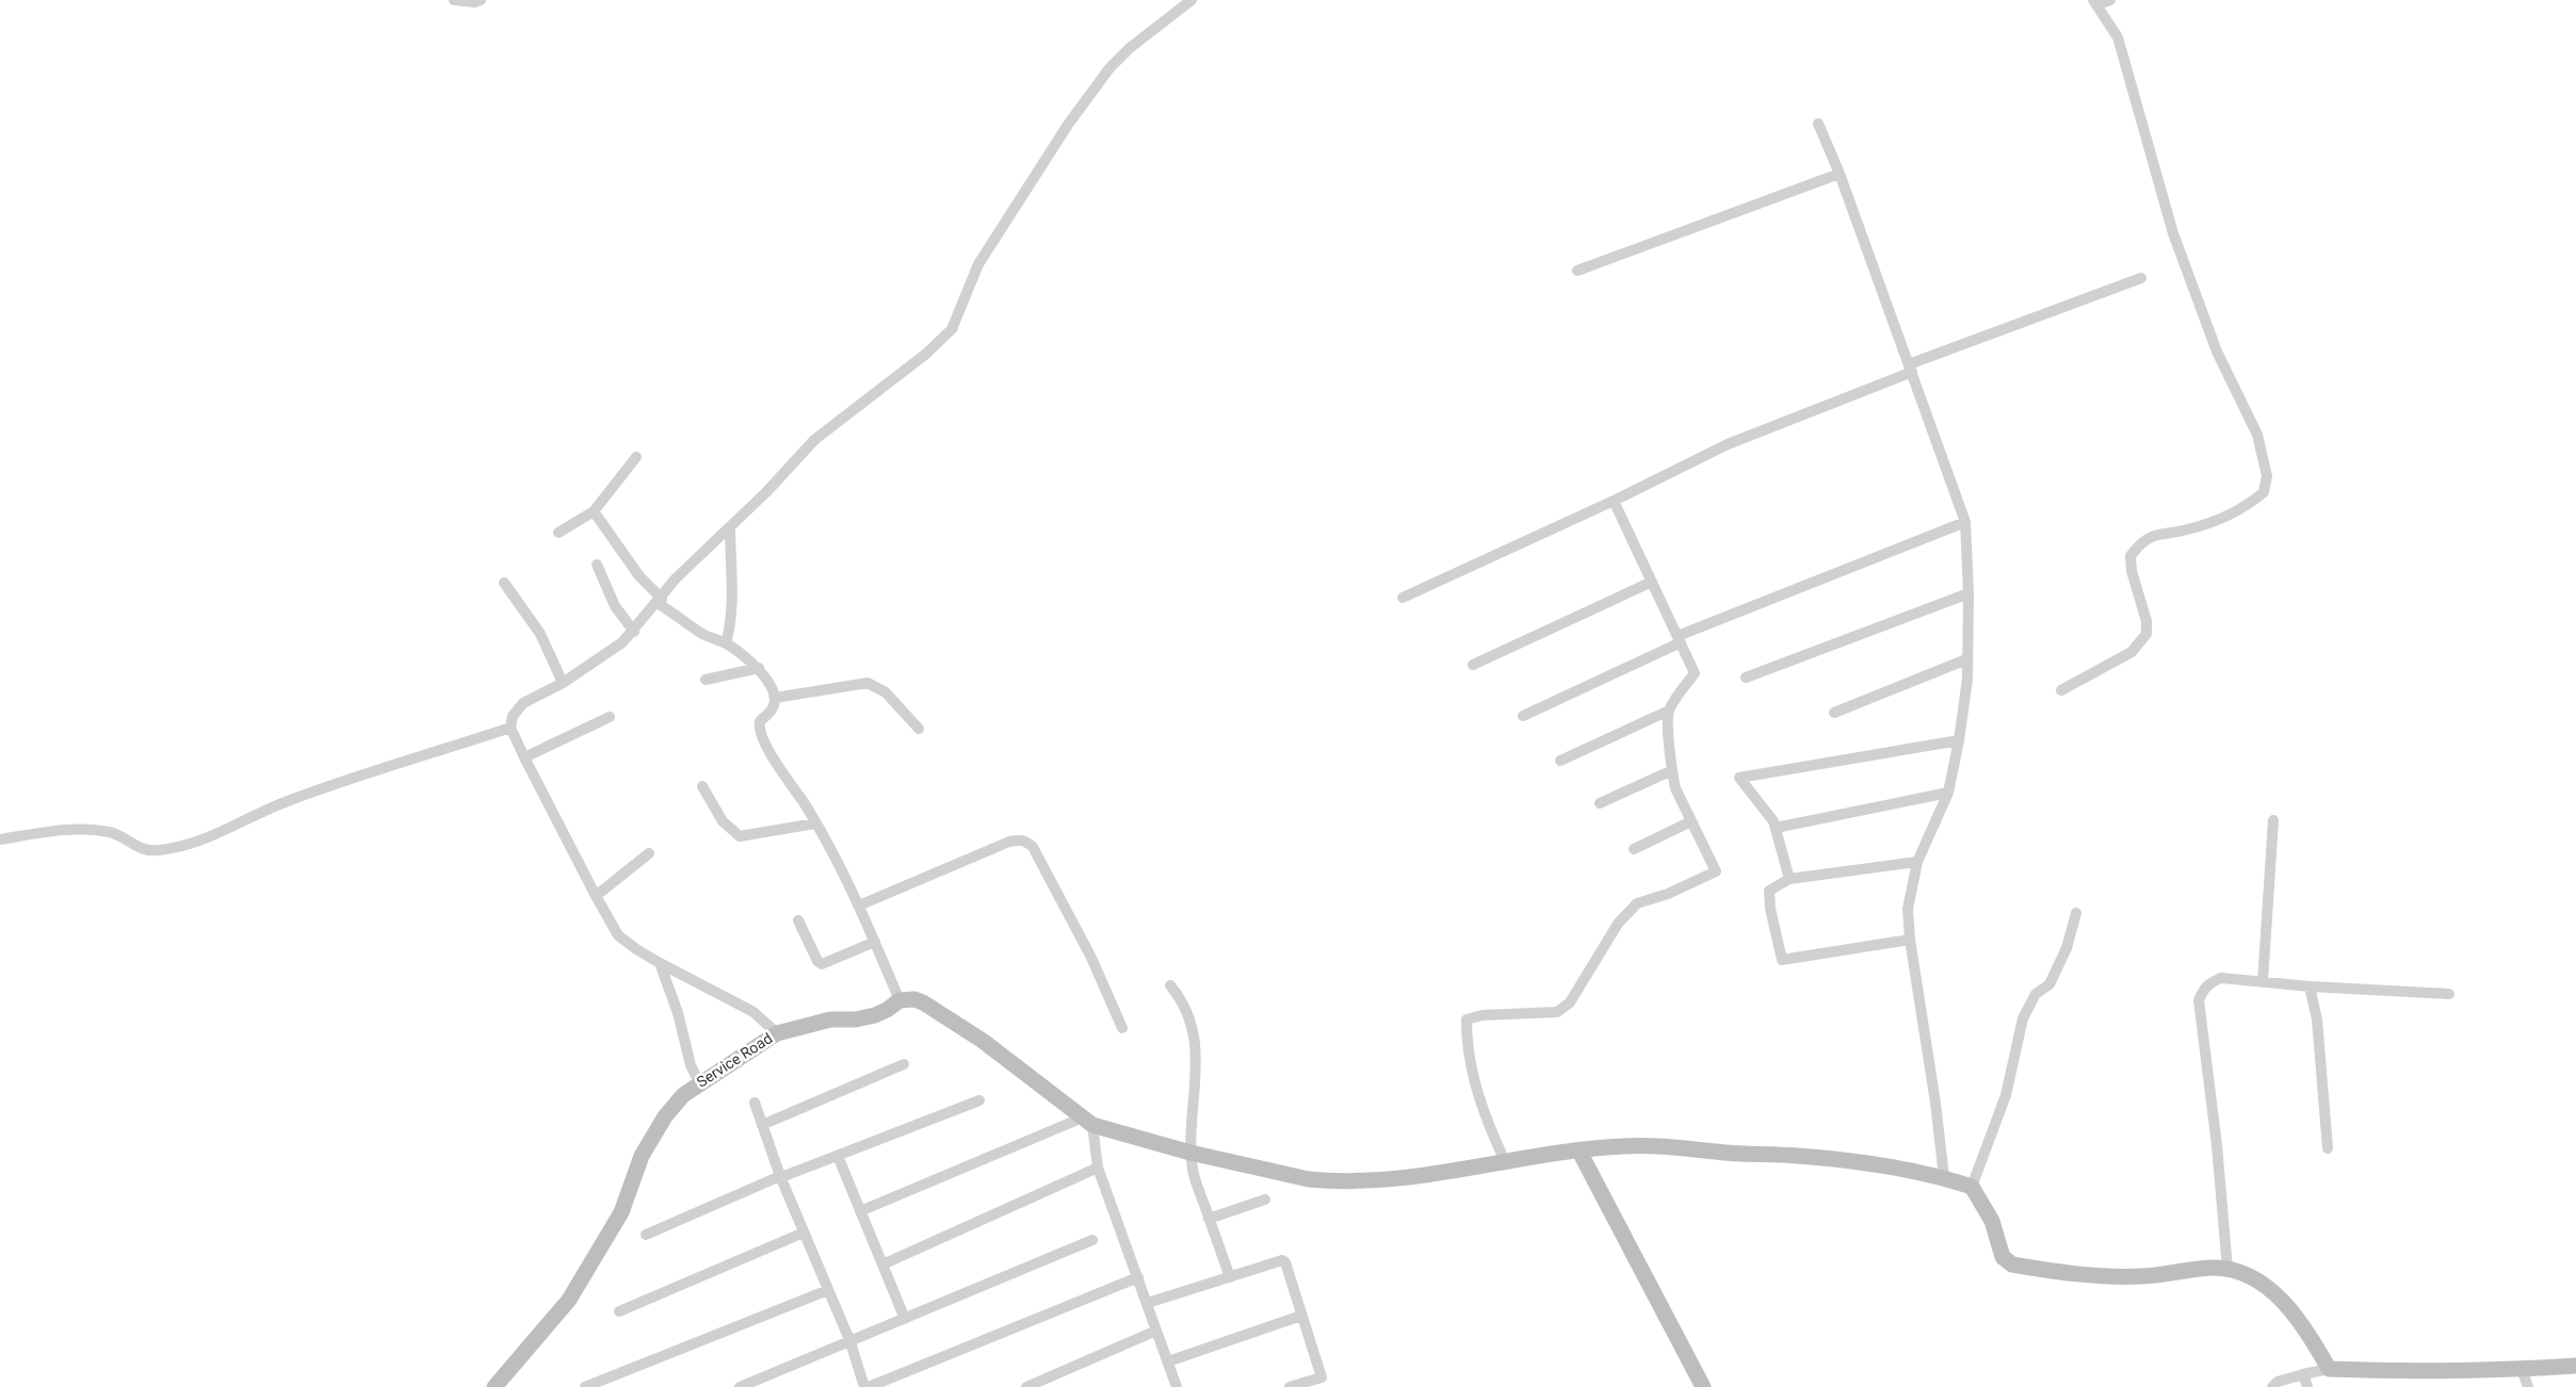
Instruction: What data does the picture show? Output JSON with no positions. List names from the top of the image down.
{
  "streets": {
    "street": ["Service Road"]
  }
}
